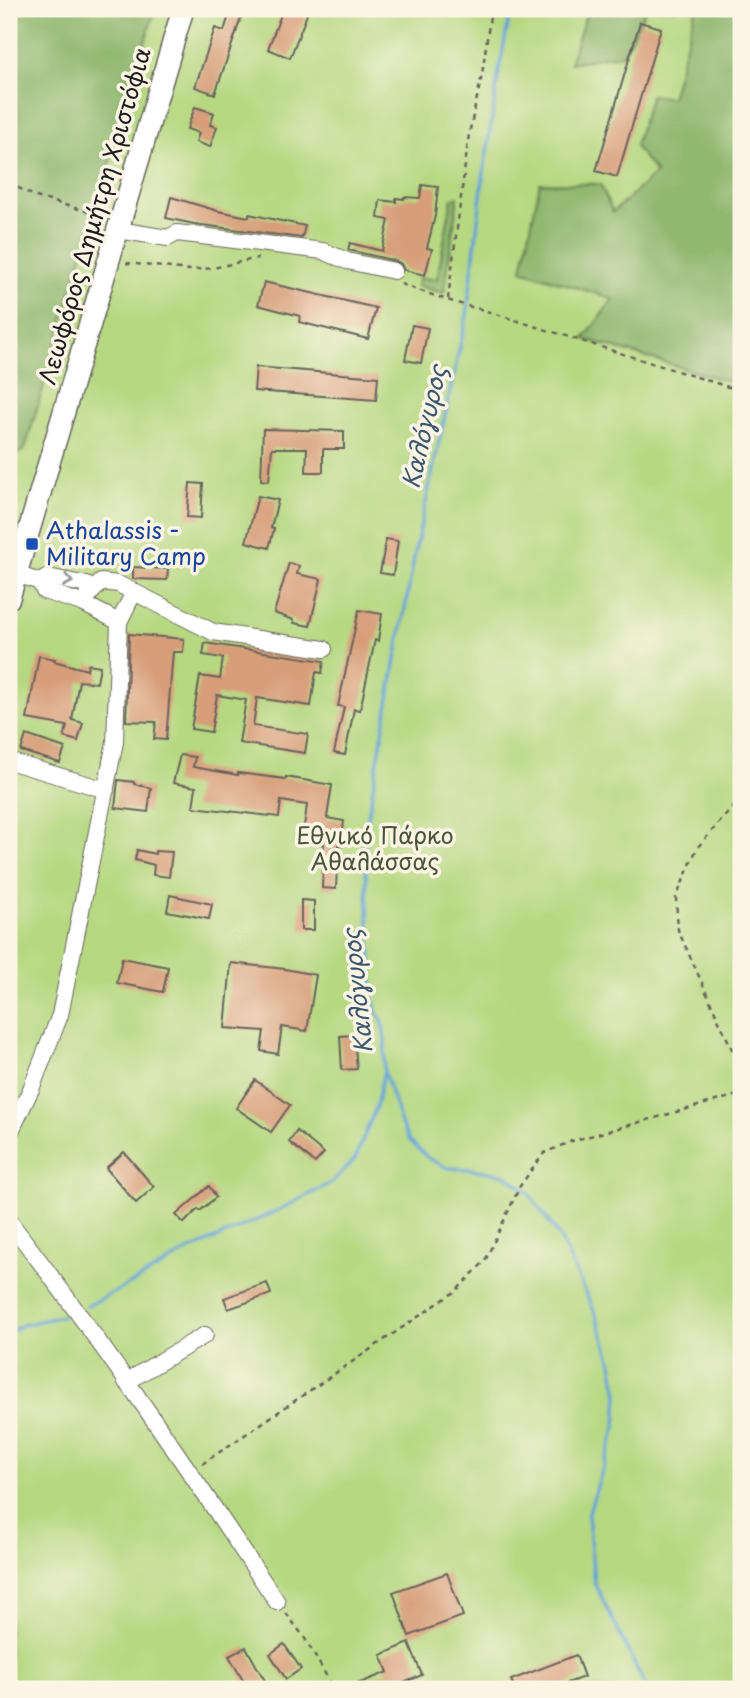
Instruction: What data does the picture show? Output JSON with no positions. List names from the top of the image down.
{
  "streets": {
    "main road": ["Λεωφόρος Δημήτρη Χριστόφια"]
  },
  "water": ["Καλόγυρος"],
  "parks": ["Εθνικό Πάρκο Αθαλάσσας"],
  "places": {
    "transit": ["Athalassis - Military Camp"]
  }
}
